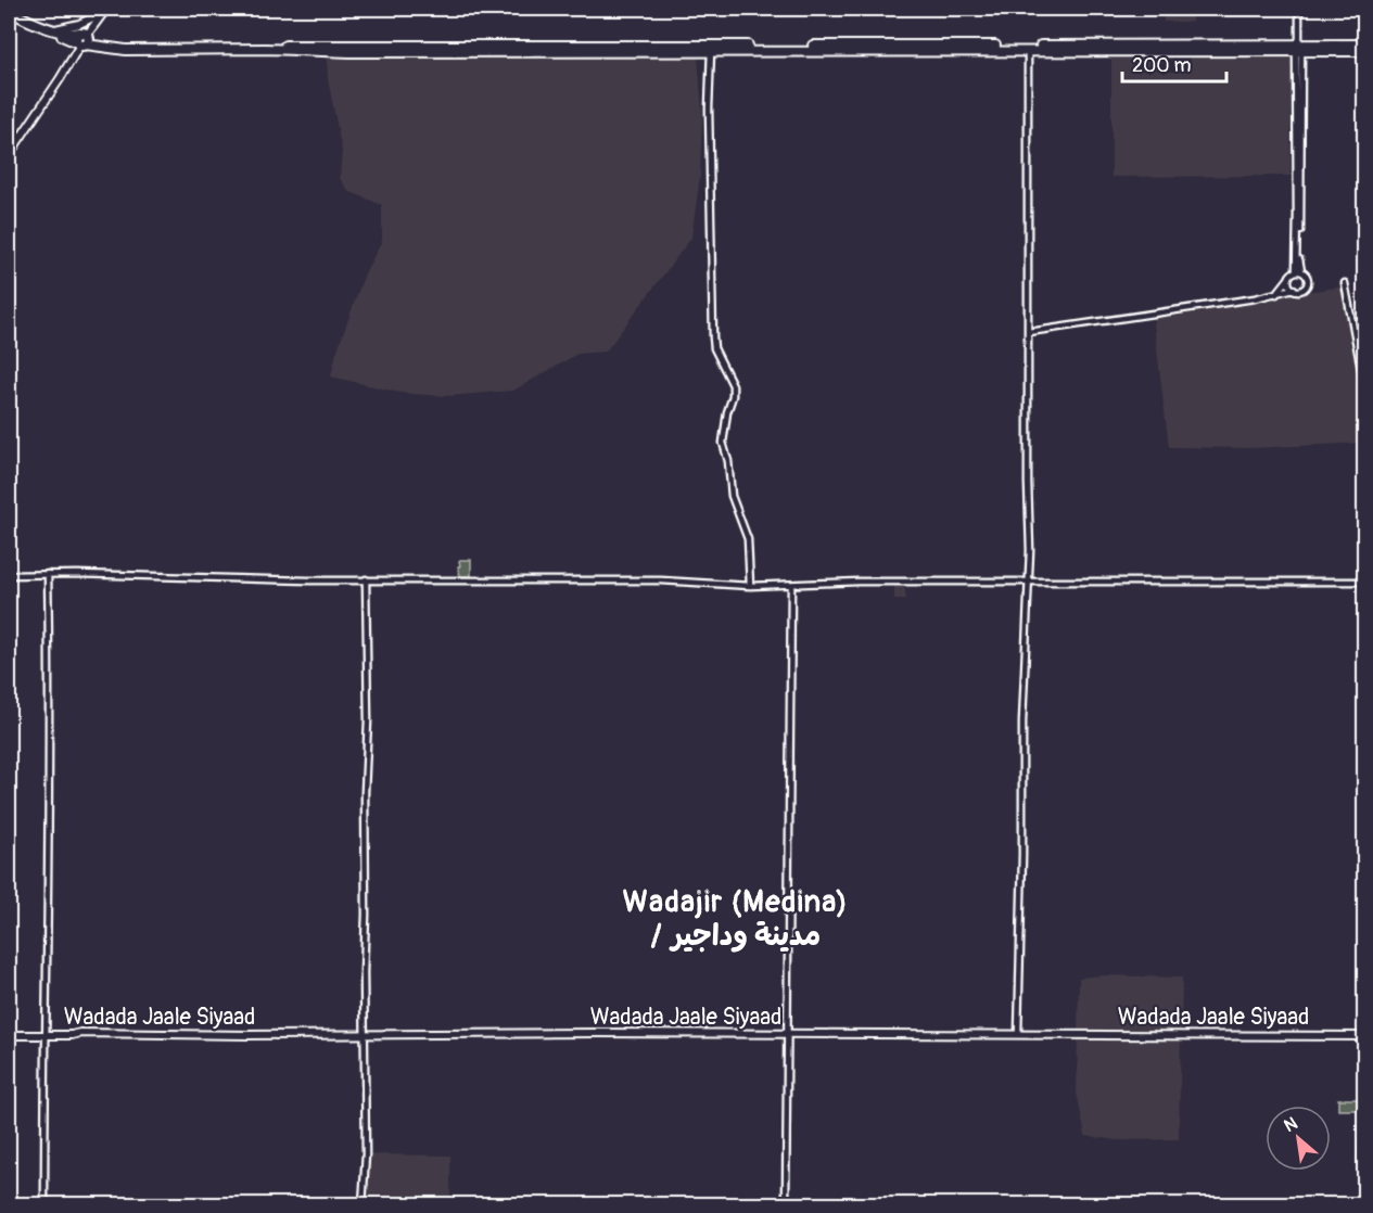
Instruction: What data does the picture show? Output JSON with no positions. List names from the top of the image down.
{
  "streets": {
    "main road": ["Wadada Jaale Siyaad"]
  },
  "districts": ["Wadajir (Medina) / مدينة وداجير"],
  "scale_bar": "200 m",
  "north": "top left"
}
